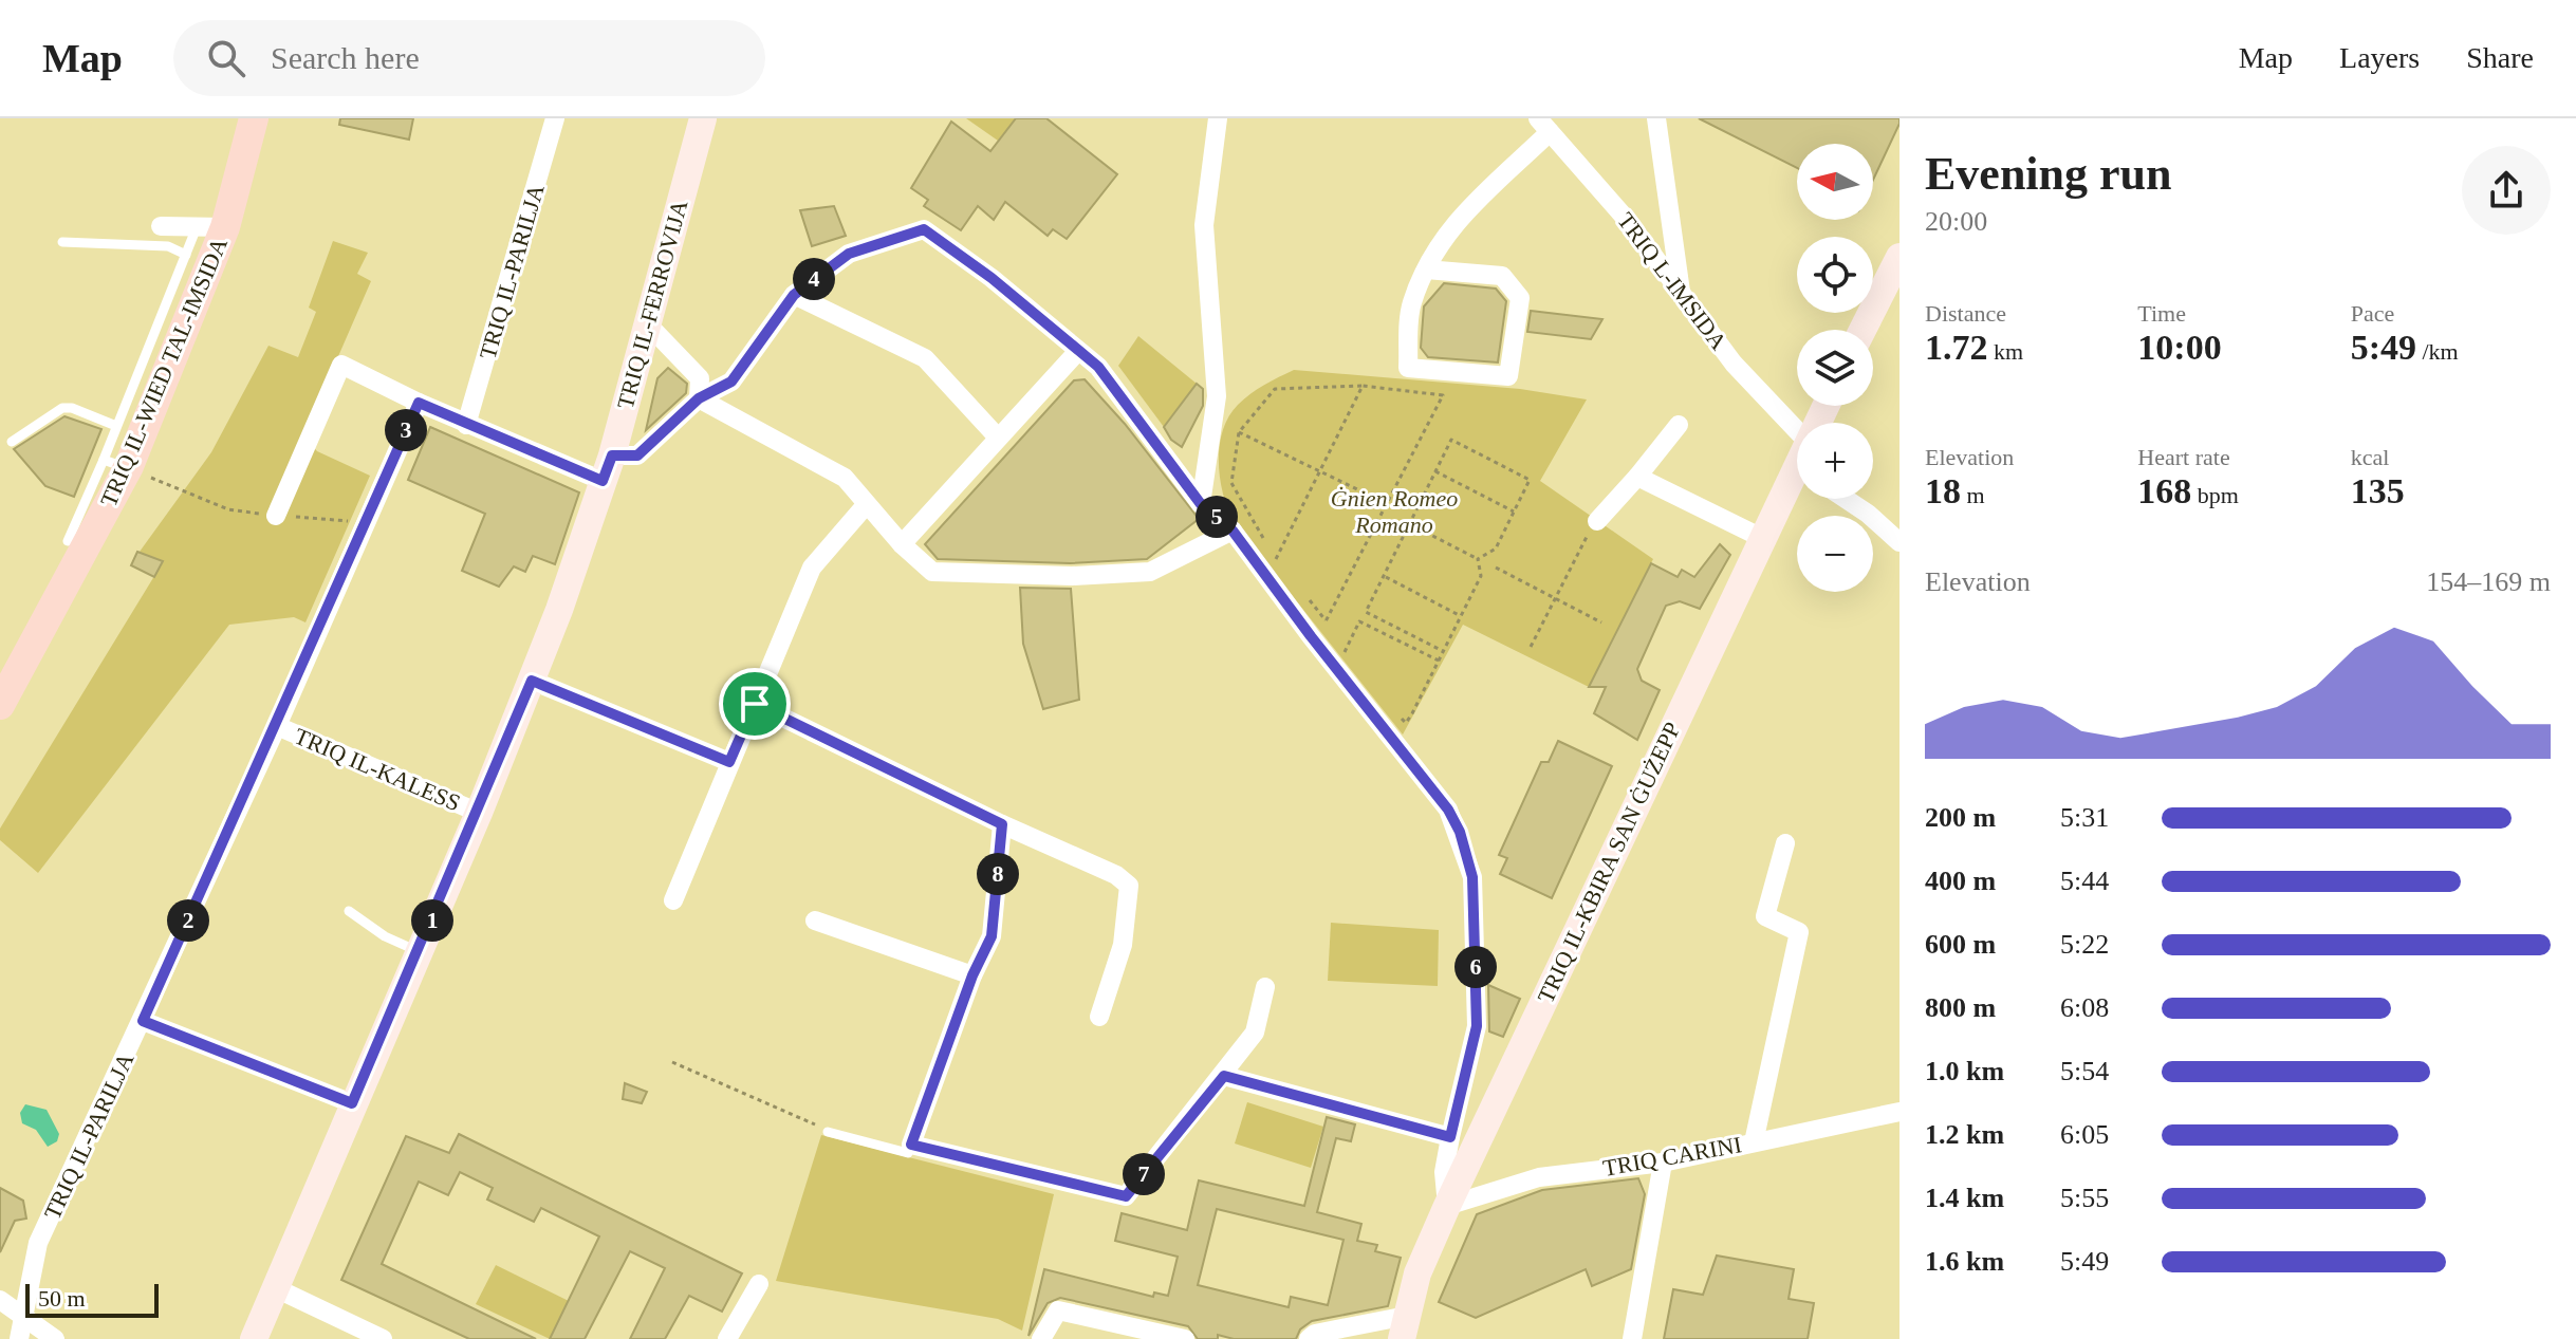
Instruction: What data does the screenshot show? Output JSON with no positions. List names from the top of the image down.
{
  "streets": {
    "main road": ["TRIQ IL-FERROVIJA", "TRIQ IL-WIED TAL-IMSIDA", "TRIQ IL-KBIRA SAN ĠUŻEPP"],
    "street": [
      "TRIQ IL-PARILJA",
      "TRIQ L-IMSIDA",
      "TRIQ IL-KALESS",
      "TRIQ CARINI"
    ]
  },
  "crossings": [
    ["TRIQ IL-PARILJA", "TRIQ IL-KALESS"],
    ["TRIQ IL-FERROVIJA", "TRIQ IL-KALESS"],
    ["TRIQ IL-KBIRA SAN ĠUŻEPP", "TRIQ CARINI"]
  ],
  "parks": ["Ġnien Romeo Romano"],
  "scale_bar": "50 m",
  "north": "left",
  "page": {
    "header": "Map",
    "search": "Search here",
    "nav": ["Map", "Layers", "Share"],
    "heading": ["Evening run", "20:00"],
    "map_buttons": ["+", "−"],
    "pins": [
      "4",
      "3",
      "5",
      "8",
      "1",
      "2",
      "6",
      "7"
    ],
    "stats": [
      ["Distance", "1.72 km"],
      ["Time", "10:00"],
      ["Pace", "5:49 /km"],
      ["Elevation", "18 m"],
      ["Heart rate", "168 bpm"],
      ["kcal", "135"]
    ],
    "chart": ["Elevation", "154–169 m"],
    "list": [
      {
        "name": "200 m",
        "note": "5:31"
      },
      {
        "name": "400 m",
        "note": "5:44"
      },
      {
        "name": "600 m",
        "note": "5:22"
      },
      {
        "name": "800 m",
        "note": "6:08"
      },
      {
        "name": "1.0 km",
        "note": "5:54"
      },
      {
        "name": "1.2 km",
        "note": "6:05"
      },
      {
        "name": "1.4 km",
        "note": "5:55"
      },
      {
        "name": "1.6 km",
        "note": "5:49"
      }
    ],
    "scale": "50 m"
  }
}
